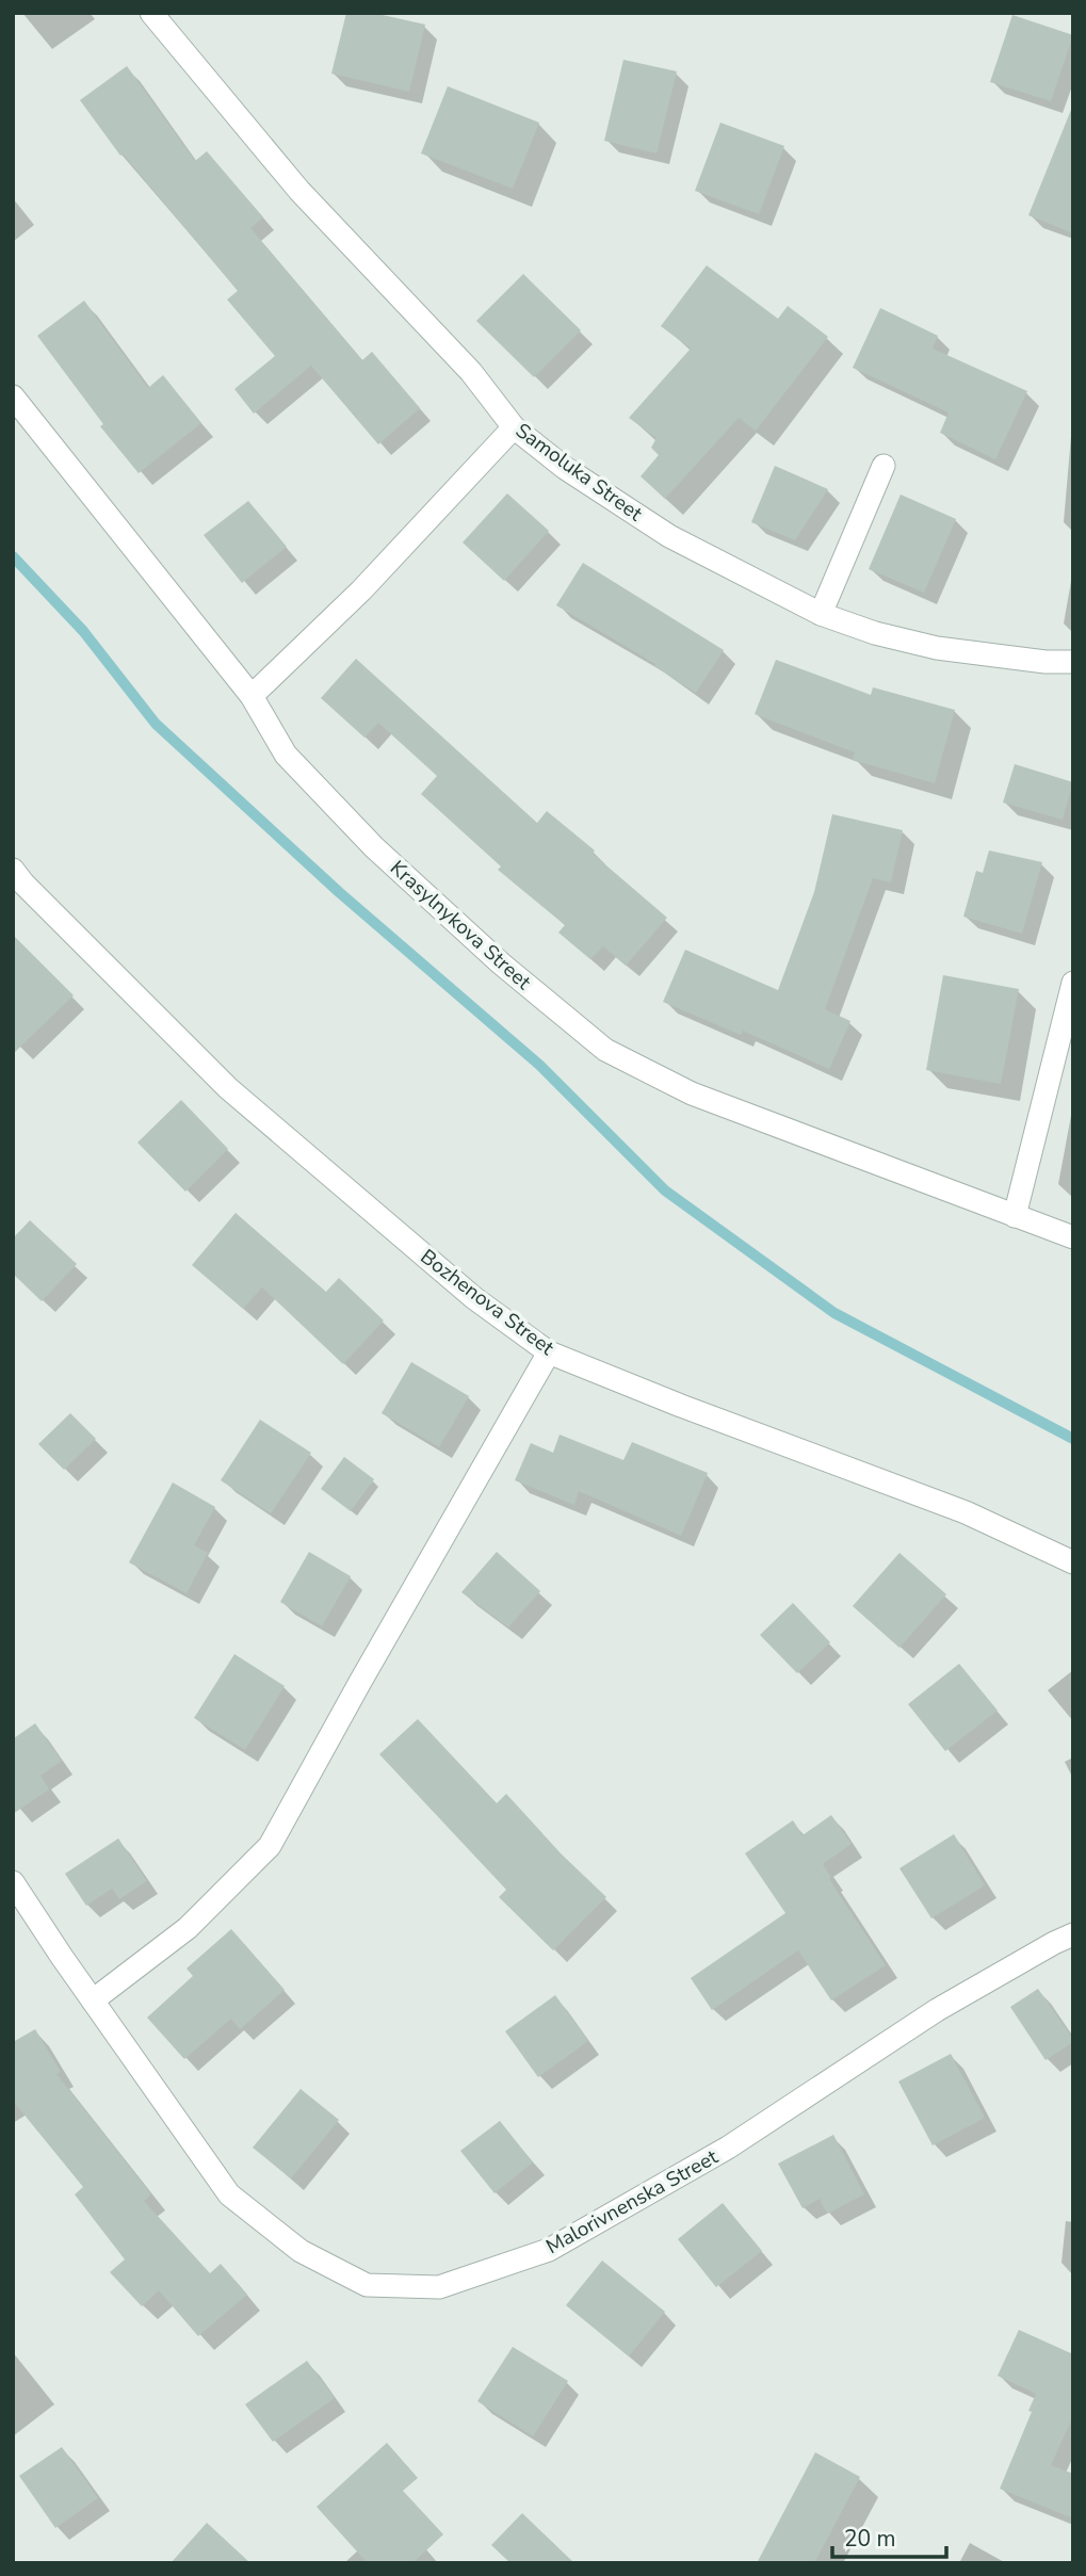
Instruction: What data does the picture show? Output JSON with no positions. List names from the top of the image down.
{
  "streets": {
    "street": [
      "Samoluka Street",
      "Krasylnykova Street",
      "Bozhenova Street",
      "Malorivnenska Street"
    ]
  },
  "scale_bar": "20 m"
}
